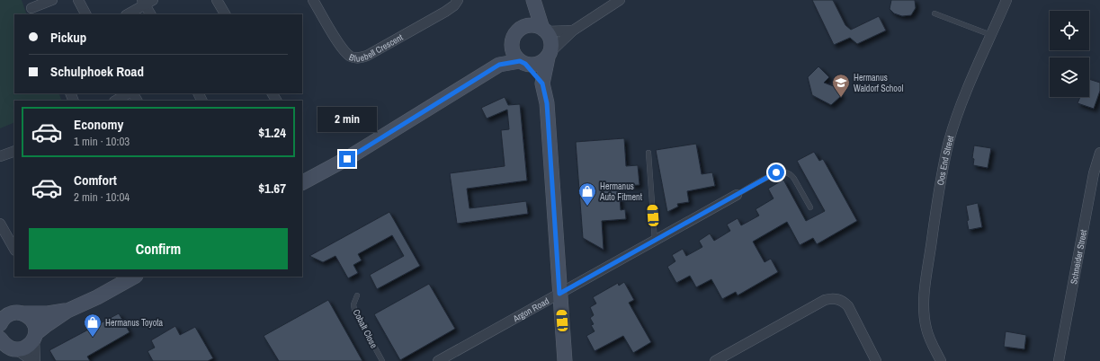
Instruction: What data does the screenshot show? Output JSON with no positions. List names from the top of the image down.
{
  "streets": {
    "street": [
      "Bluebell Crescent",
      "Oos End Street",
      "Schneider Street",
      "Argon Road"
    ],
    "lane": ["Cobalt Close"]
  },
  "places": {
    "school or university": ["Hermanus Waldorf School"],
    "shop": ["Hermanus Auto Fitment", "Hermanus Toyota"]
  },
  "page": {
    "banner": ["Pickup", "Schulphoek Road"],
    "bubble": "2 min",
    "list": [
      {
        "name": "Economy",
        "note": "1 min · 10:03",
        "value": "$1.24"
      },
      {
        "name": "Comfort",
        "note": "2 min · 10:04",
        "value": "$1.67"
      }
    ],
    "buttons": "Confirm"
  }
}
